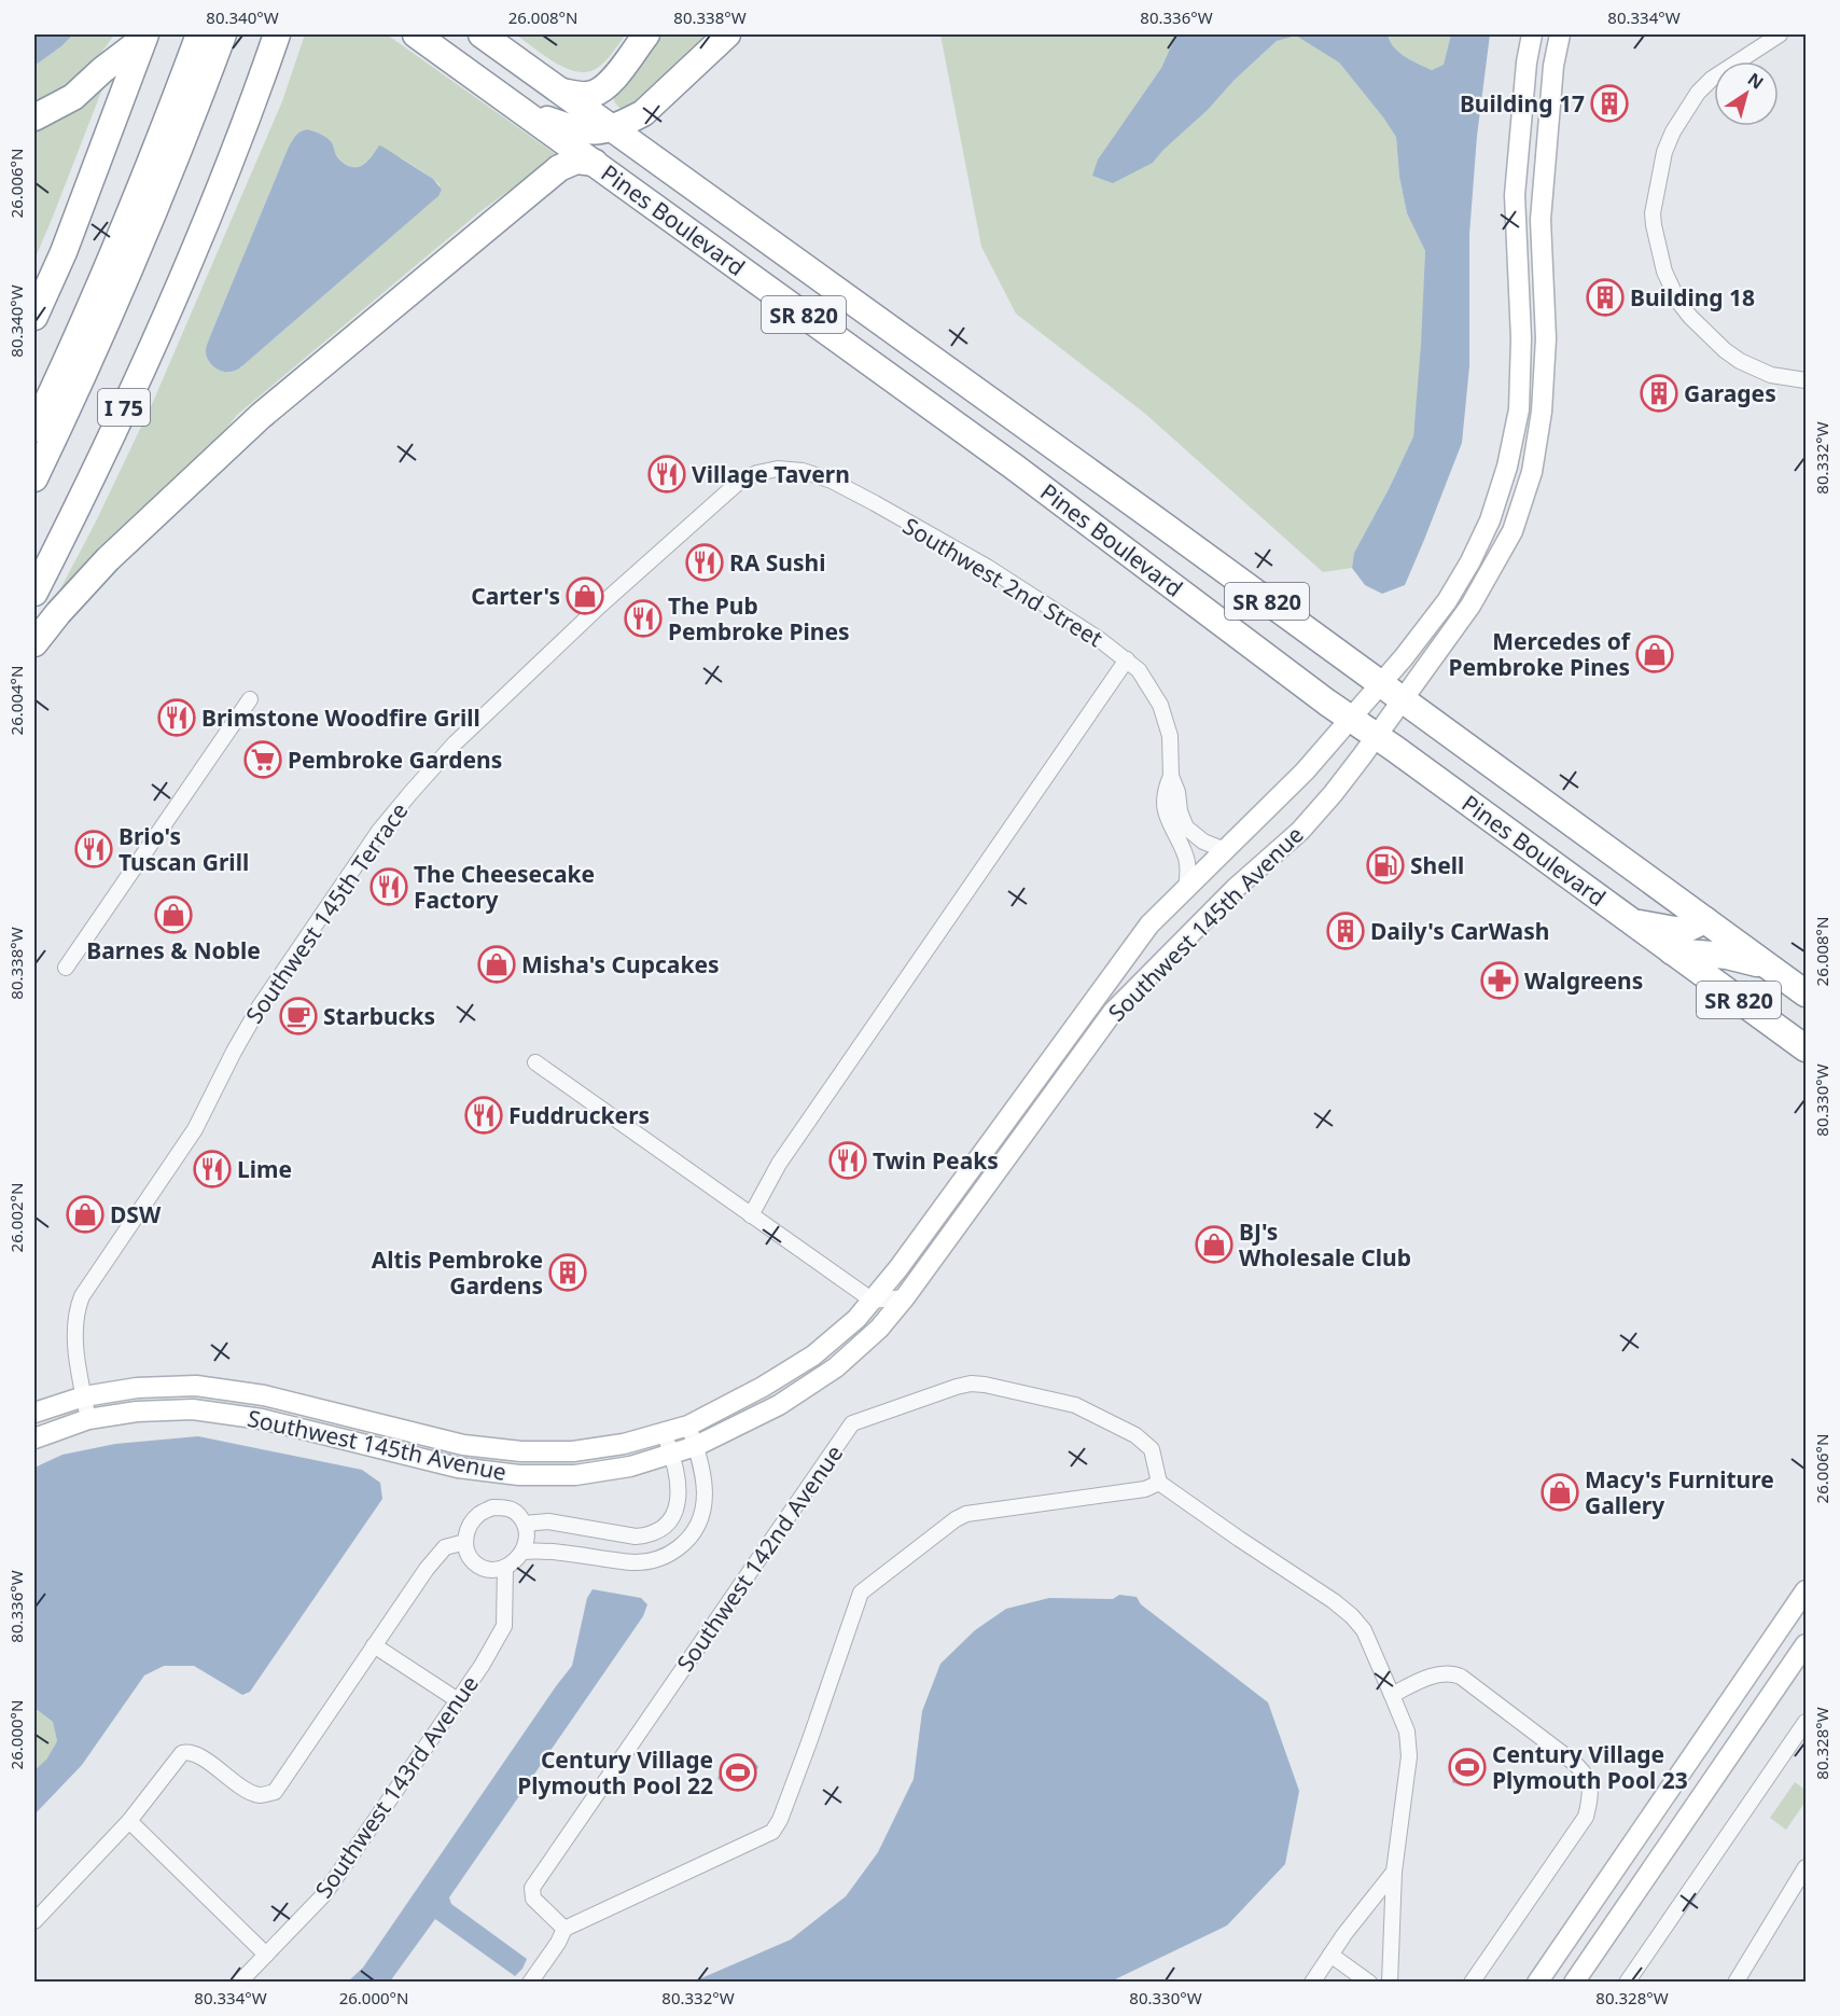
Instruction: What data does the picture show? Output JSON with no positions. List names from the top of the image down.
{
  "streets": {
    "highway": ["Pines Boulevard", "SR 820", "I 75"],
    "street": [
      "Southwest 2nd Street",
      "Southwest 145th Terrace",
      "Southwest 145th Avenue",
      "Southwest 142nd Avenue",
      "Southwest 143rd Avenue"
    ]
  },
  "crossings": [
    ["Pines Boulevard", "Southwest 145th Avenue"],
    ["Southwest 2nd Street", "Southwest 145th Terrace"],
    ["Southwest 2nd Street", "Southwest 145th Avenue"],
    ["Southwest 145th Terrace", "Southwest 145th Avenue"]
  ],
  "places": {
    "building": [
      "Building 17",
      "Building 18",
      "Garages",
      "Daily's CarWash",
      "Altis Pembroke Gardens"
    ],
    "restaurant": [
      "Village Tavern",
      "RA Sushi",
      "The Pub Pembroke Pines",
      "Brimstone Woodfire Grill",
      "Brio's Tuscan Grill",
      "The Cheesecake Factory",
      "Fuddruckers",
      "Twin Peaks",
      "Lime"
    ],
    "shop": [
      "Carter's",
      "Mercedes of Pembroke Pines",
      "Barnes & Noble",
      "Misha's Cupcakes",
      "DSW",
      "BJ's Wholesale Club",
      "Macy's Furniture Gallery"
    ],
    "supermarket": ["Pembroke Gardens"],
    "fuel station": ["Shell"],
    "pharmacy": ["Walgreens"],
    "cafe": ["Starbucks"],
    "sports": ["Century Village Plymouth Pool 23", "Century Village Plymouth Pool 22"]
  },
  "north": "top right",
  "coordinates": [
    "80.340°W",
    "26.008°N",
    "80.338°W",
    "80.336°W",
    "80.334°W",
    "26.006°N",
    "80.332°W",
    "26.004°N",
    "80.330°W",
    "26.002°N",
    "26.000°N",
    "80.328°W"
  ]
}
